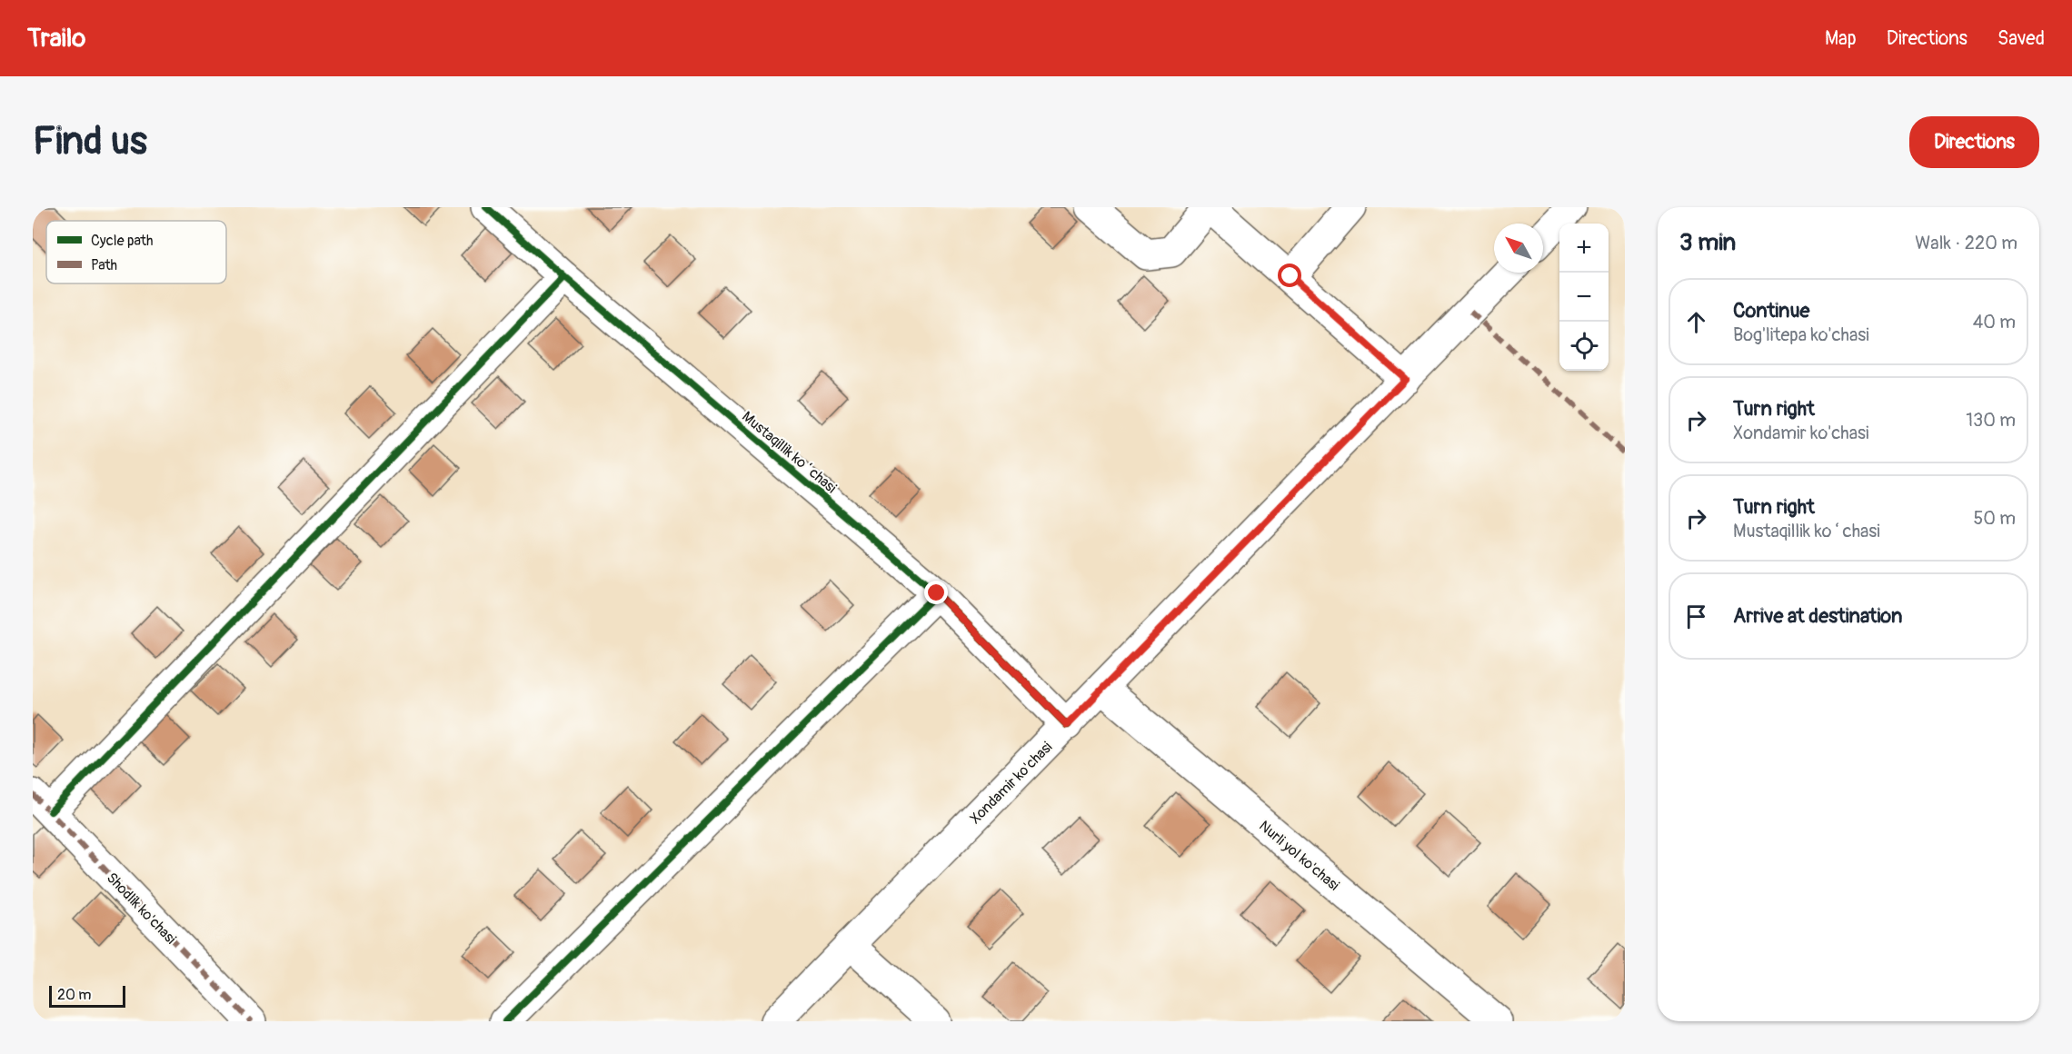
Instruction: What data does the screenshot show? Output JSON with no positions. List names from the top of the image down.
{
  "streets": {
    "street": [
      "Mustaqillik koʻchasi",
      "Xondamir ko'chasi",
      "Nurli yol ko'chasi",
      "Shodlik ko'chasi"
    ]
  },
  "crossings": [
    ["Mustaqillik koʻchasi", "Xondamir ko'chasi"],
    ["Xondamir ko'chasi", "Nurli yol ko'chasi"]
  ],
  "legend": ["Cycle path", "Path"],
  "scale_bar": "20 m",
  "north": "top left",
  "page": {
    "header": "Trailo",
    "nav": ["Map", "Directions", "Saved"],
    "buttons": "Directions",
    "title": "Find us",
    "heading": ["3 min", "Walk · 220 m"],
    "map_buttons": ["+", "−"],
    "list": [
      ["Continue", "Bog'litepa ko'chasi", "40 m"],
      ["Turn right", "Xondamir ko'chasi", "130 m"],
      ["Turn right", "Mustaqillik koʻchasi", "50 m"],
      "Arrive at destination"
    ],
    "scale": "20 m"
  }
}
